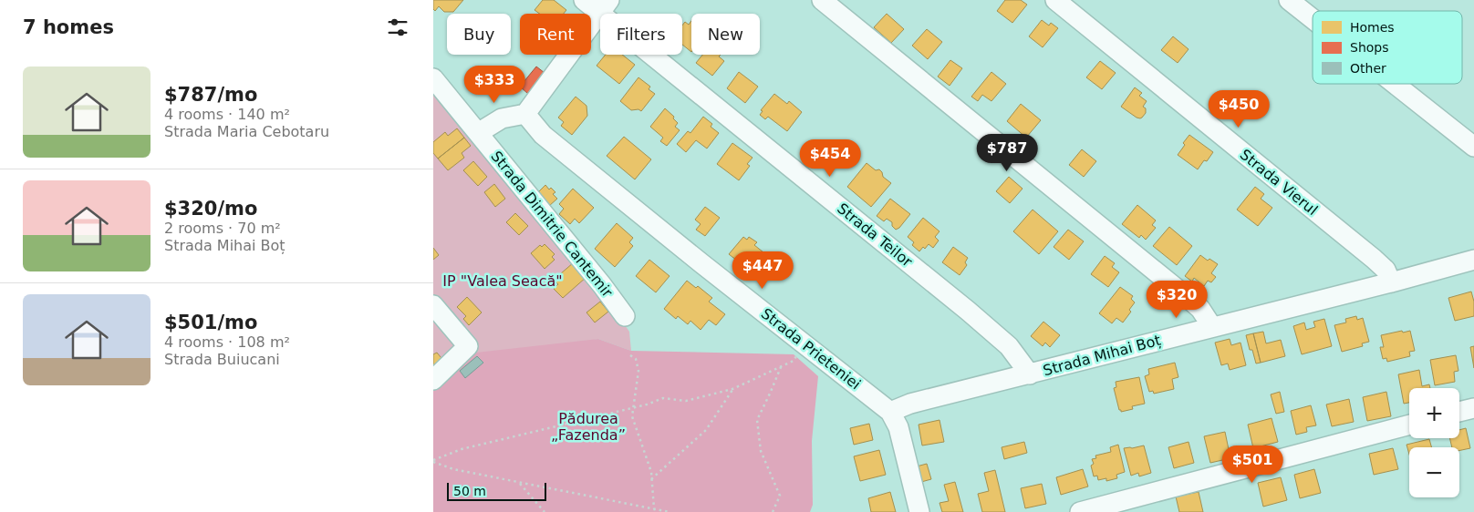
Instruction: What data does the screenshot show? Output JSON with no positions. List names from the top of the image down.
{
  "streets": {
    "street": [
      "Strada Vierul",
      "Strada Dimitrie Cantemir",
      "Strada Teilor",
      "Strada Prieteniei",
      "Strada Mihai Boț"
    ]
  },
  "crossings": [
    ["Strada Vierul", "Strada Mihai Boț"],
    ["Strada Teilor", "Strada Mihai Boț"],
    ["Strada Prieteniei", "Strada Mihai Boț"]
  ],
  "parks": ["IP \"Valea Seacă\"", "Pădurea „Fazenda”"],
  "legend": ["Homes", "Shops", "Other"],
  "scale_bar": "50 m",
  "page": {
    "heading": "7 homes",
    "chip": [
      "Buy",
      "Rent",
      "Filters",
      "New"
    ],
    "list": [
      {
        "name": "$787/mo",
        "note": "4 rooms · 140 m² · Strada Maria Cebotaru"
      },
      {
        "name": "$320/mo",
        "note": "2 rooms · 70 m² · Strada Mihai Boț"
      },
      {
        "name": "$501/mo",
        "note": "4 rooms · 108 m² · Strada Buiucani"
      }
    ],
    "price": [
      "$333",
      "$450",
      "$787",
      "$454",
      "$447",
      "$320",
      "$501"
    ],
    "map_buttons": ["+", "−"],
    "scale": "50 m"
  }
}
